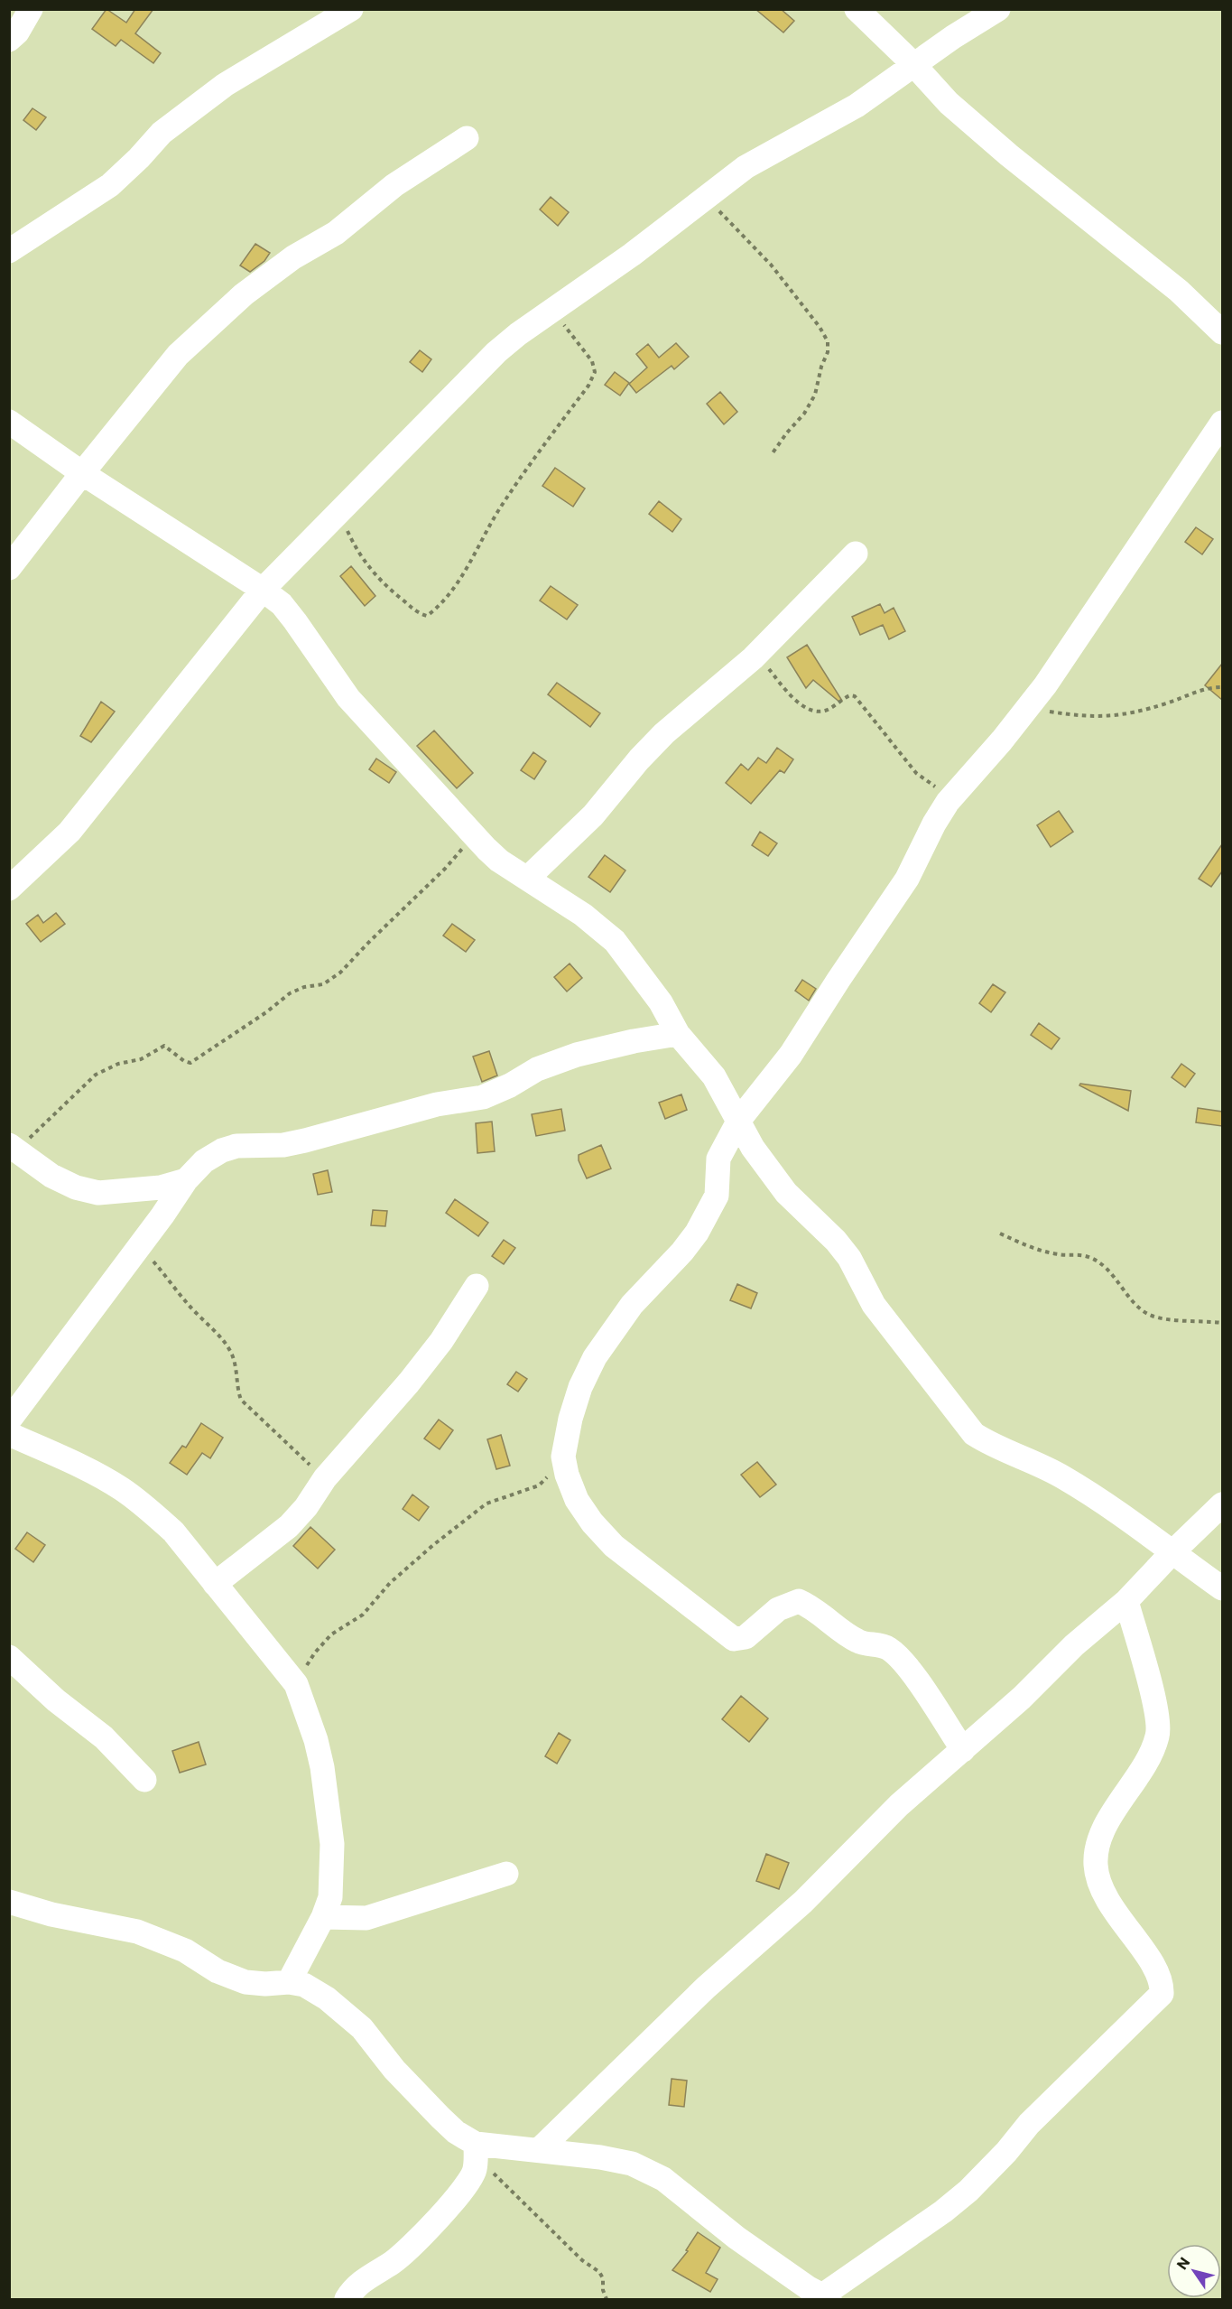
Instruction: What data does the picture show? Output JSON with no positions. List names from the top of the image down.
{
  "north": "top left"
}
